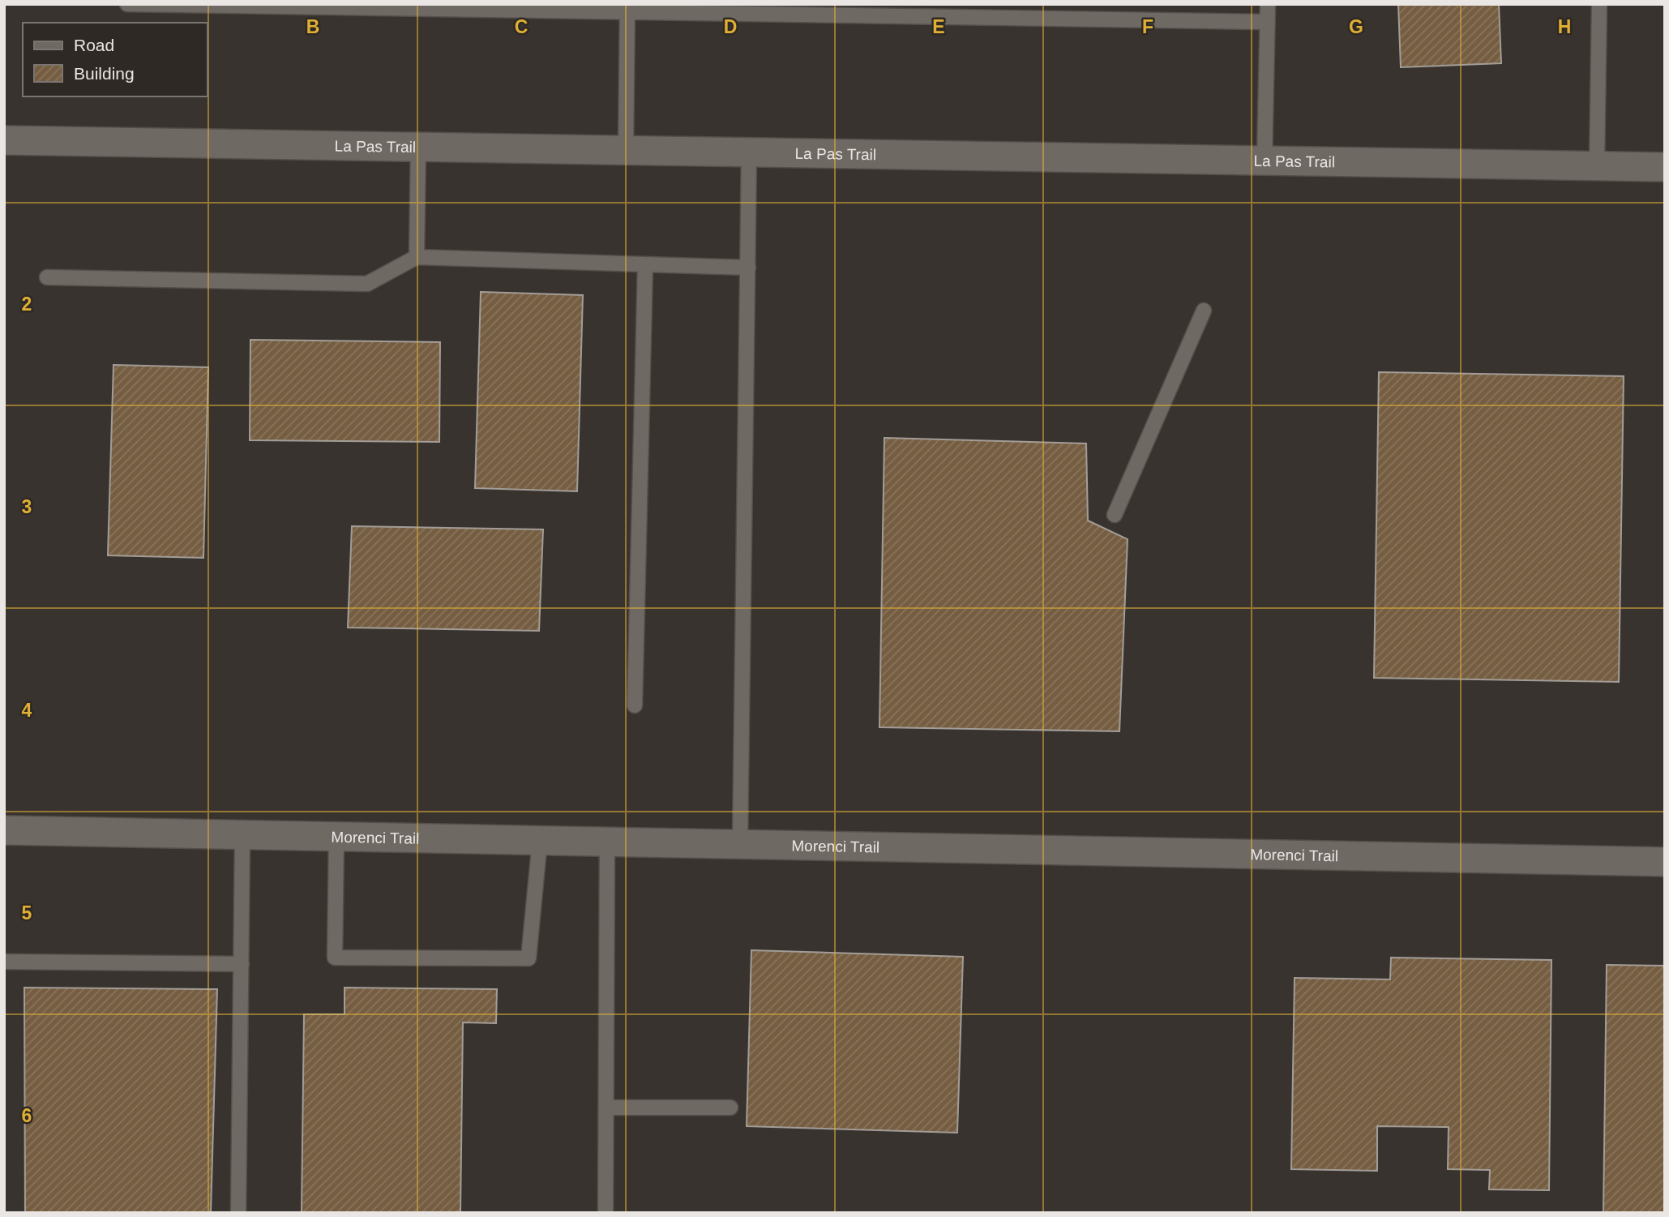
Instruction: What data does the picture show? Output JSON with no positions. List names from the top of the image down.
{
  "streets": {
    "street": ["La Pas Trail", "Morenci Trail"]
  },
  "legend": ["Road", "Building"],
  "grid": {
    "columns": [
      "B",
      "C",
      "D",
      "E",
      "F",
      "G",
      "H"
    ],
    "rows": [
      "2",
      "3",
      "4",
      "5",
      "6"
    ]
  }
}
